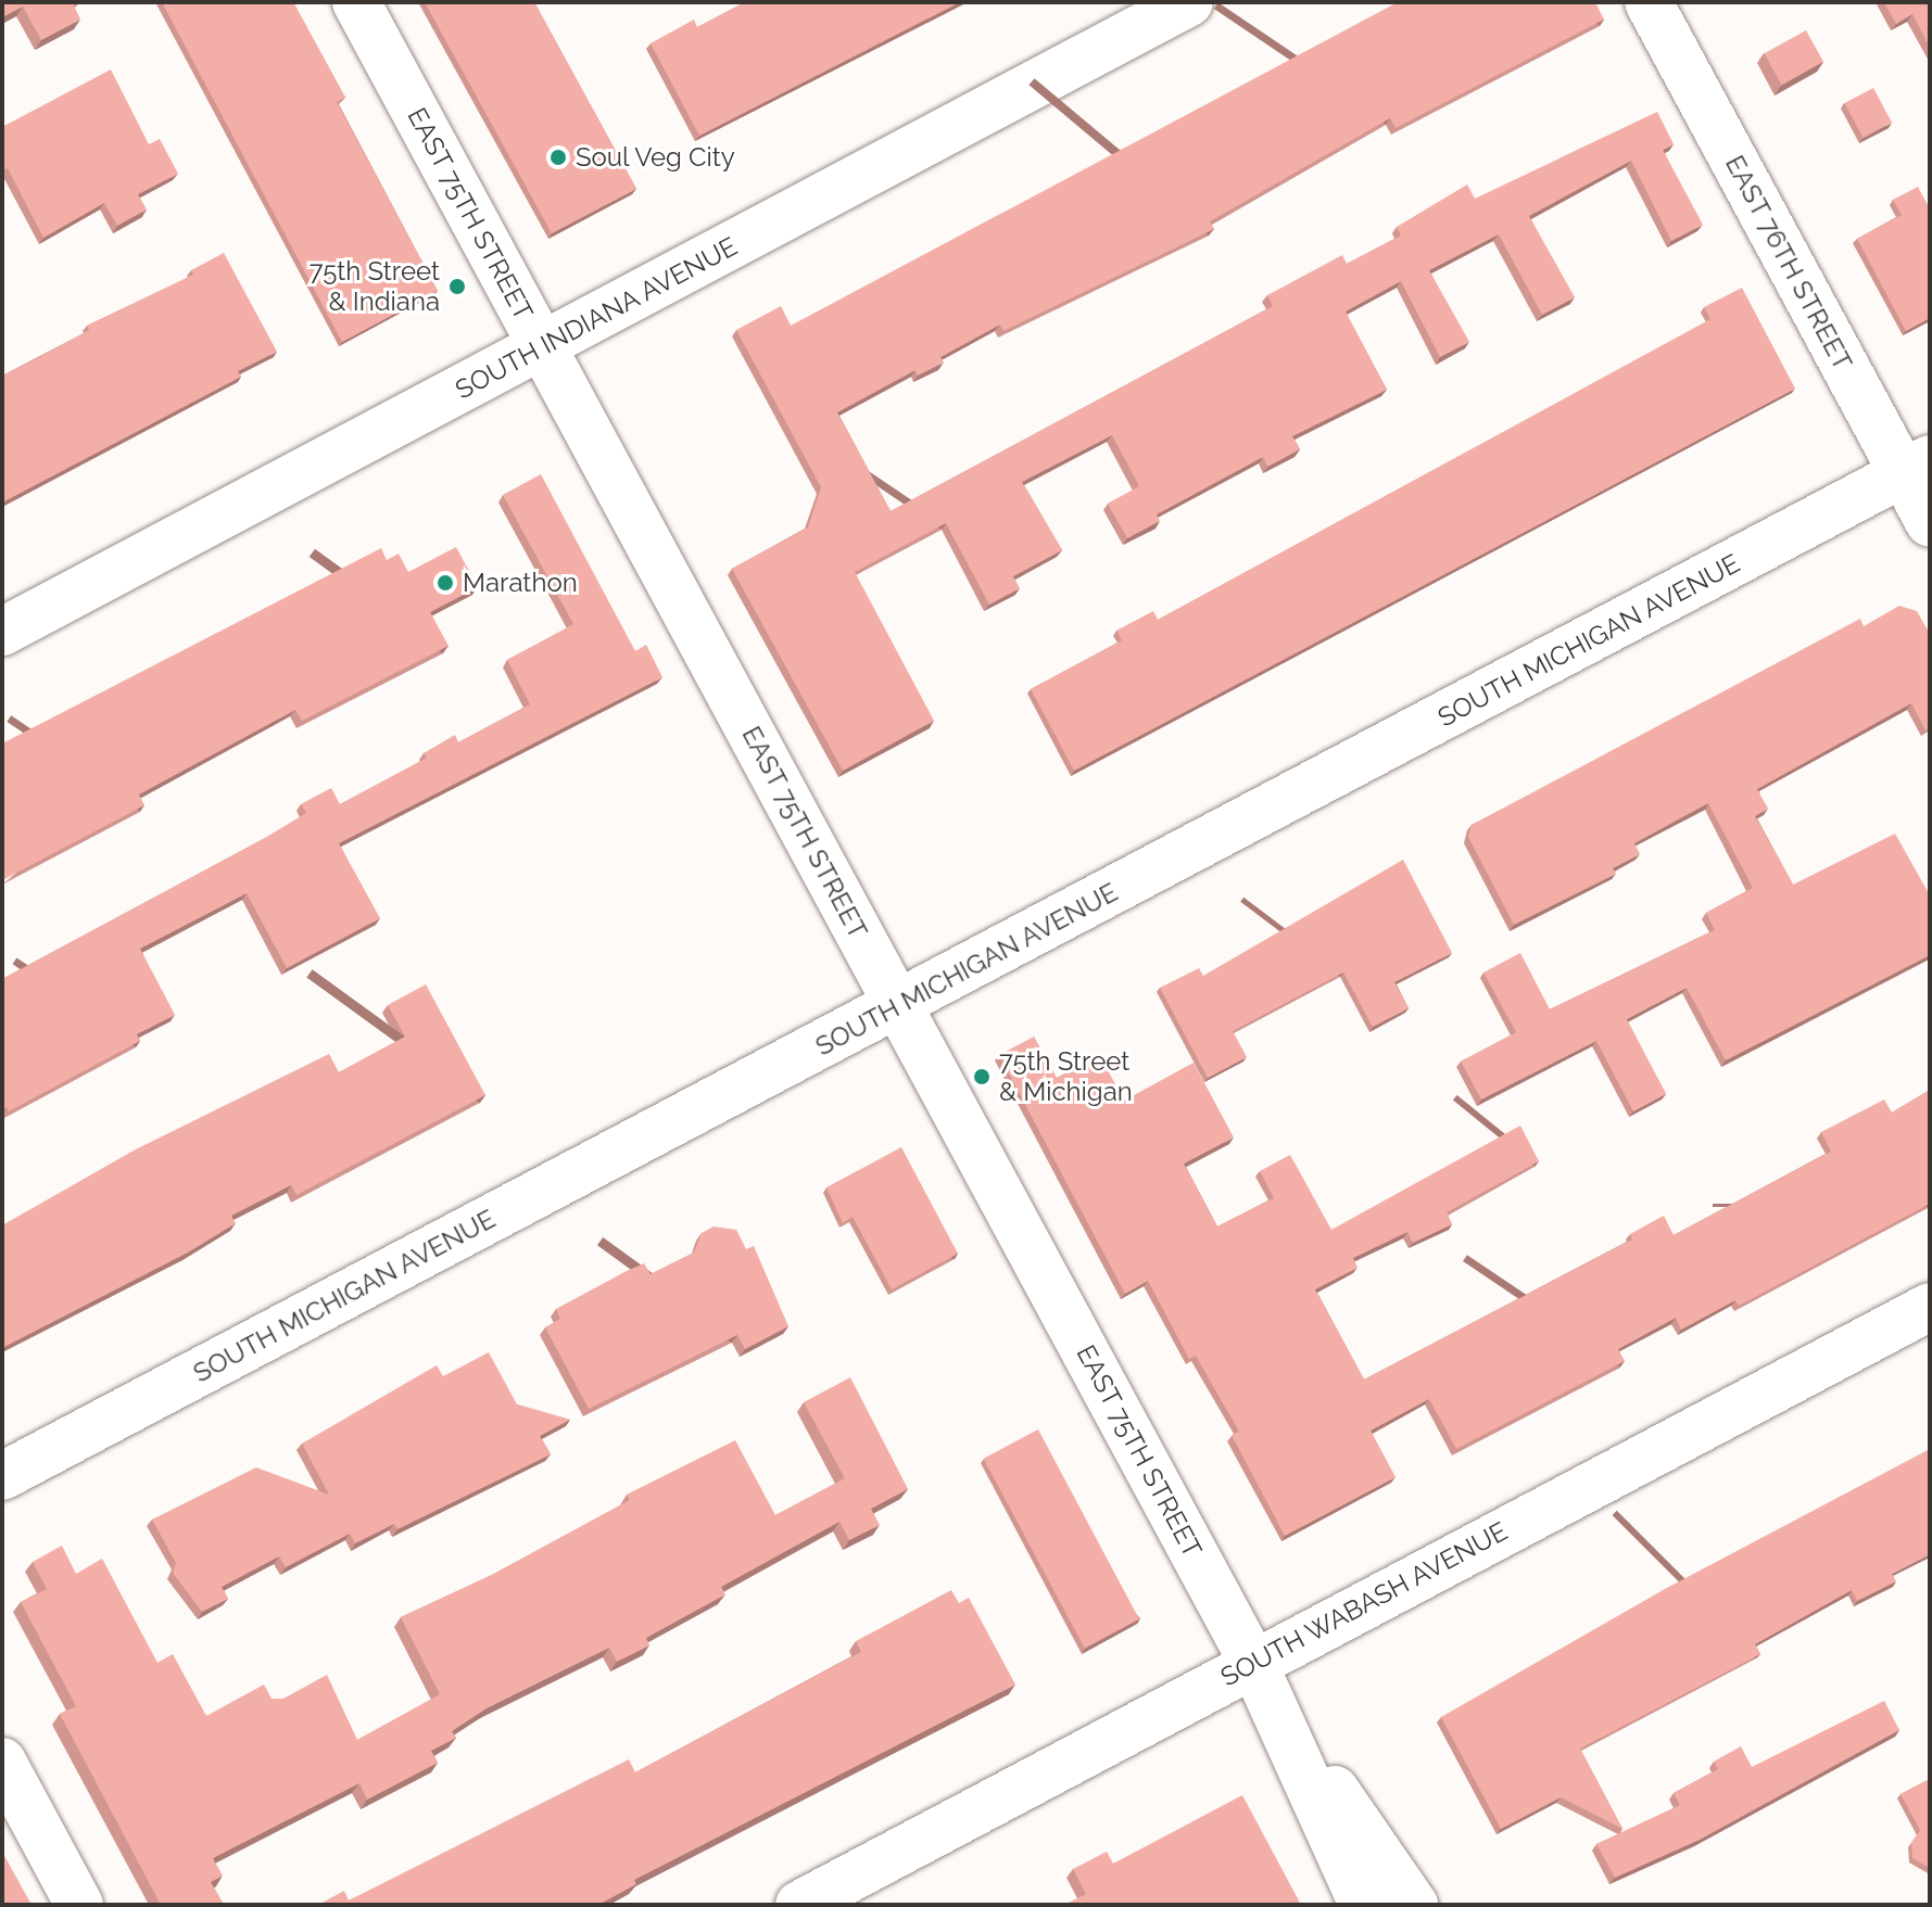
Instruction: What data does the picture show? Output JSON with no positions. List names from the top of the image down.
{
  "streets": {
    "street": [
      "EAST 75TH STREET",
      "EAST 76TH STREET",
      "SOUTH INDIANA AVENUE",
      "SOUTH MICHIGAN AVENUE",
      "SOUTH WABASH AVENUE"
    ]
  },
  "crossings": [
    ["EAST 75TH STREET", "SOUTH INDIANA AVENUE"],
    ["EAST 75TH STREET", "SOUTH MICHIGAN AVENUE"],
    ["EAST 75TH STREET", "SOUTH WABASH AVENUE"],
    ["EAST 76TH STREET", "SOUTH MICHIGAN AVENUE"]
  ],
  "places": [
    "Soul Veg City",
    "75th Street & Indiana",
    "Marathon",
    "75th Street & Michigan"
  ]
}
